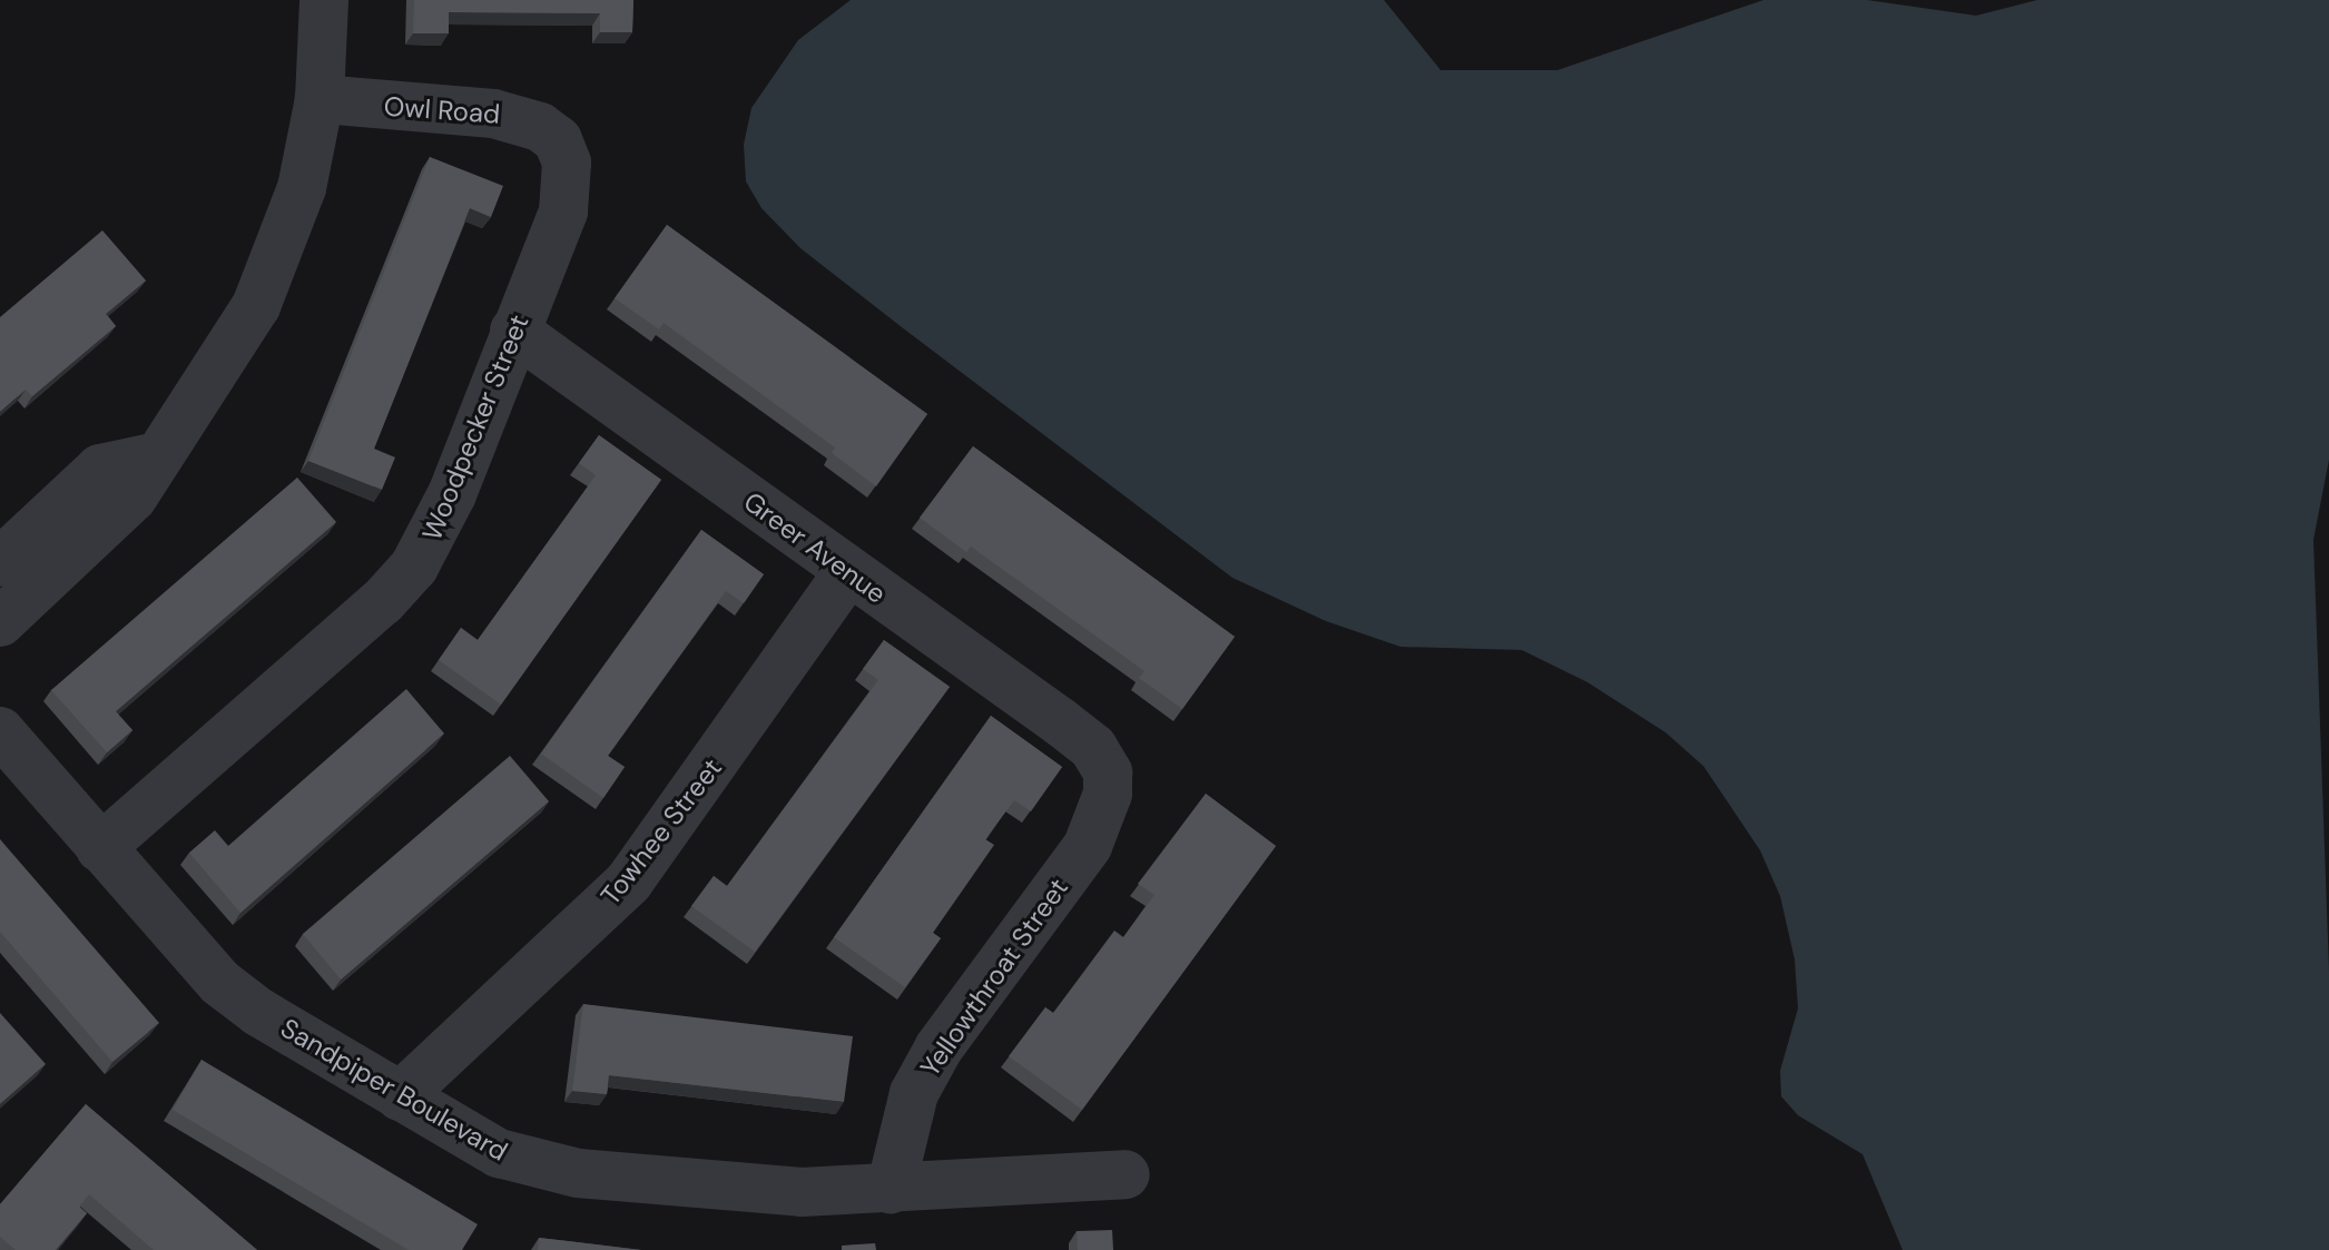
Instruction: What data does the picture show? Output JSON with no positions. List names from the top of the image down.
{
  "streets": {
    "street": [
      "Owl Road",
      "Woodpecker Street",
      "Greer Avenue",
      "Towhee Street",
      "Yellowthroat Street",
      "Sandpiper Boulevard"
    ]
  },
  "crossings": [
    ["Owl Road", "Woodpecker Street"],
    ["Woodpecker Street", "Greer Avenue"],
    ["Woodpecker Street", "Sandpiper Boulevard"],
    ["Greer Avenue", "Towhee Street"],
    ["Greer Avenue", "Yellowthroat Street"],
    ["Towhee Street", "Sandpiper Boulevard"],
    ["Yellowthroat Street", "Sandpiper Boulevard"]
  ]
}
